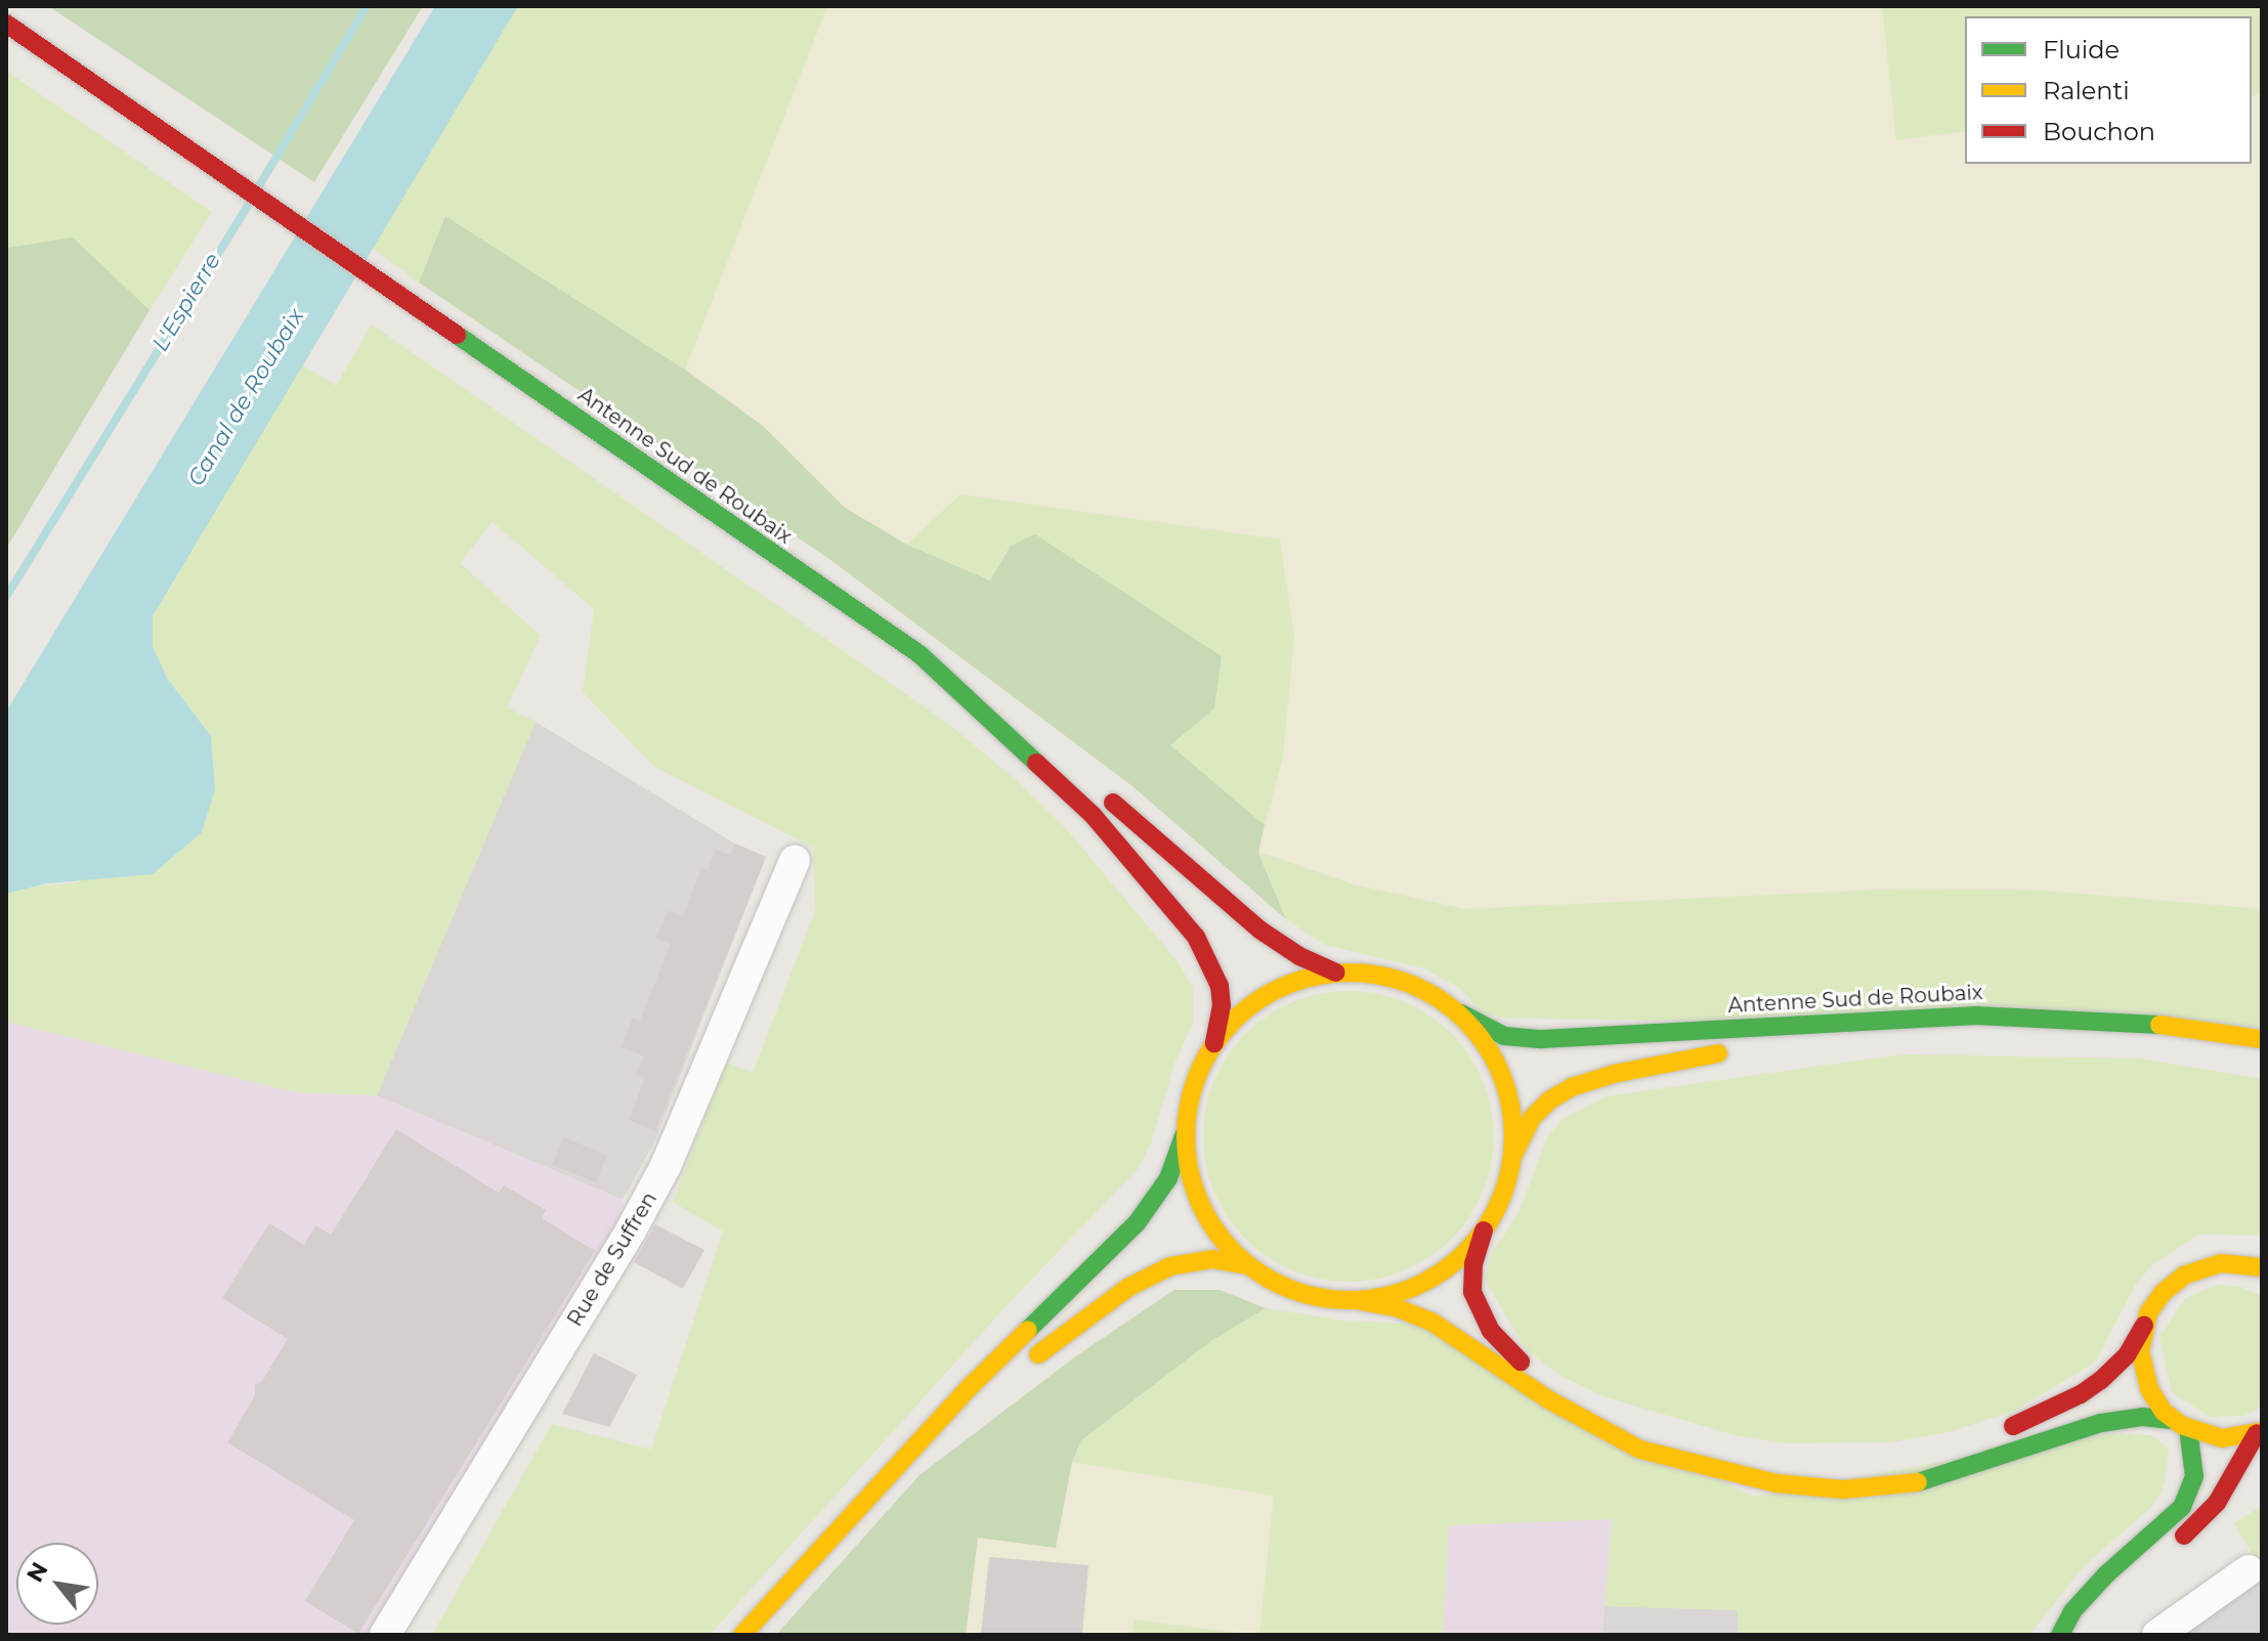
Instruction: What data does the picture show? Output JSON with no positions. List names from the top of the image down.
{
  "streets": {
    "main road": ["Antenne Sud de Roubaix"],
    "street": ["Rue de Suffren"]
  },
  "water": ["L'Espierre", "Canal de Roubaix"],
  "legend": ["Fluide", "Ralenti", "Bouchon"],
  "north": "top left"
}
